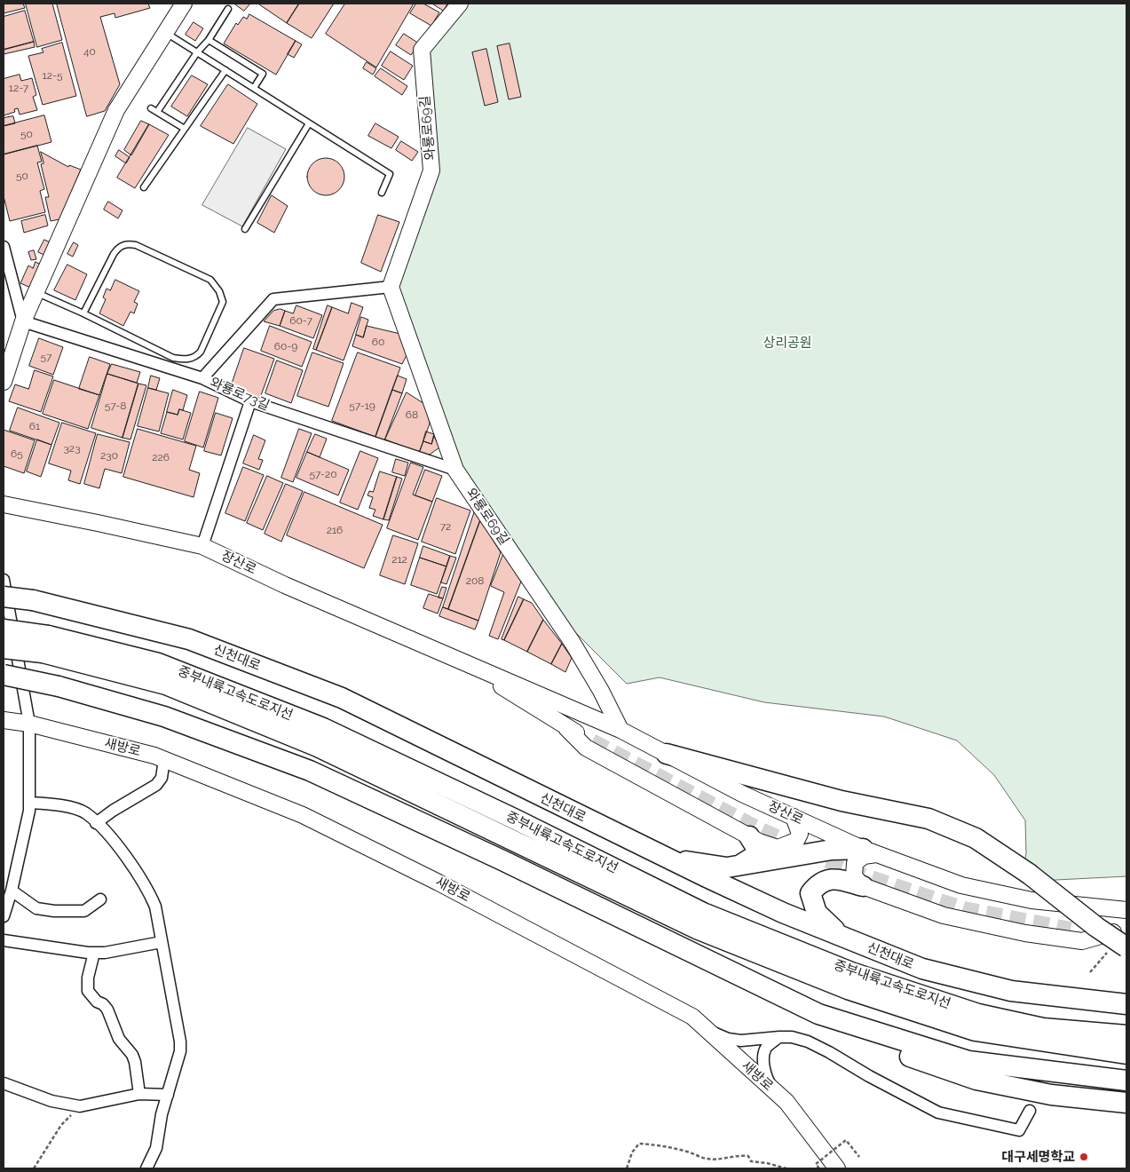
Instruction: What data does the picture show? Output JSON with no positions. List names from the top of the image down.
{
  "streets": {
    "highway": ["신천대로", "중부내륙고속도로지선"],
    "main road": ["와룡로69길", "장산로", "새방로"],
    "street": ["와룡로73길"]
  },
  "crossings": [
    ["와룡로69길", "와룡로73길"],
    ["와룡로69길", "장산로"]
  ],
  "parks": ["상리공원"],
  "places": ["대구세명학교"],
  "house_numbers": [
    "40",
    "12-5",
    "12-7",
    "50",
    "50",
    "60-7",
    "60",
    "60-9",
    "57",
    "57-8",
    "57-19",
    "68",
    "61",
    "323",
    "65",
    "230",
    "226",
    "57-20",
    "72",
    "216",
    "212",
    "208"
  ]
}
